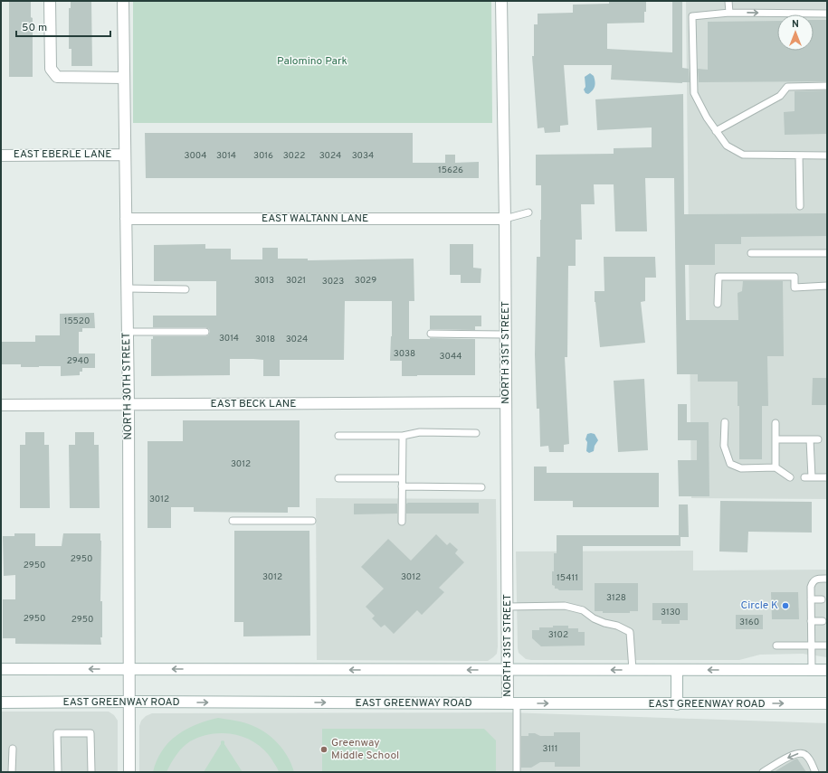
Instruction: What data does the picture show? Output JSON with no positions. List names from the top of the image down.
{
  "streets": {
    "street": [
      "EAST EBERLE LANE",
      "EAST WALTANN LANE",
      "NORTH 31ST STREET",
      "NORTH 30TH STREET",
      "EAST BECK LANE",
      "EAST GREENWAY ROAD"
    ]
  },
  "crossings": [
    ["EAST EBERLE LANE", "NORTH 30TH STREET"],
    ["EAST WALTANN LANE", "NORTH 31ST STREET"],
    ["EAST WALTANN LANE", "NORTH 30TH STREET"],
    ["NORTH 31ST STREET", "EAST BECK LANE"],
    ["NORTH 31ST STREET", "EAST GREENWAY ROAD"],
    ["NORTH 30TH STREET", "EAST BECK LANE"],
    ["NORTH 30TH STREET", "EAST GREENWAY ROAD"]
  ],
  "parks": ["Palomino Park"],
  "places": ["Circle K", "Greenway Middle School"],
  "house_numbers": [
    "3004",
    "3014",
    "3016",
    "3022",
    "3024",
    "3034",
    "15626",
    "3013",
    "3021",
    "3029",
    "3023",
    "15520",
    "3014",
    "3018",
    "3024",
    "3038",
    "3044",
    "2940",
    "3012",
    "3012",
    "2950",
    "2950",
    "3012",
    "3012",
    "15411",
    "3128",
    "3130",
    "2950",
    "2950",
    "3160",
    "3102",
    "3111"
  ],
  "scale_bar": "50 m",
  "north": "top"
}
